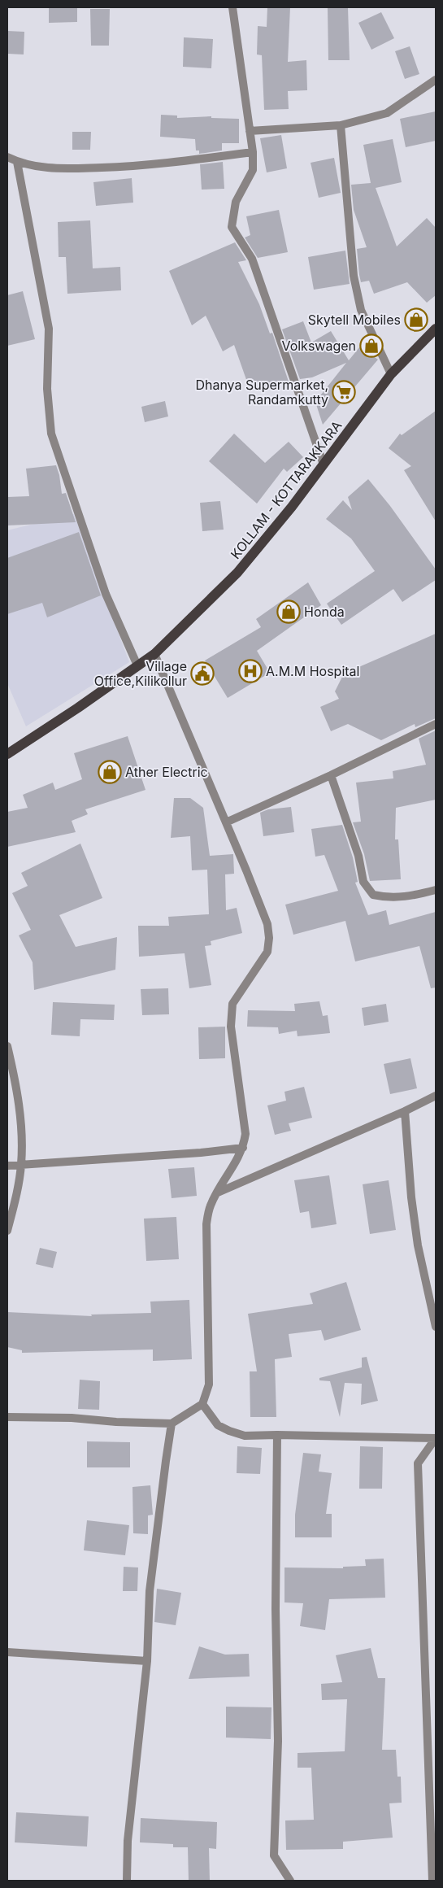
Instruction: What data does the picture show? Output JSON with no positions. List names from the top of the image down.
{
  "streets": {
    "main road": ["KOLLAM - KOTTARAKKARA"]
  },
  "places": {
    "shop": [
      "Skytell Mobiles",
      "Volkswagen",
      "Honda",
      "Ather Electric"
    ],
    "supermarket": ["Dhanya Supermarket, Randamkutty"],
    "hospital": ["A.M.M Hospital"],
    "public building": ["Village Office,Kilikollur"]
  }
}
